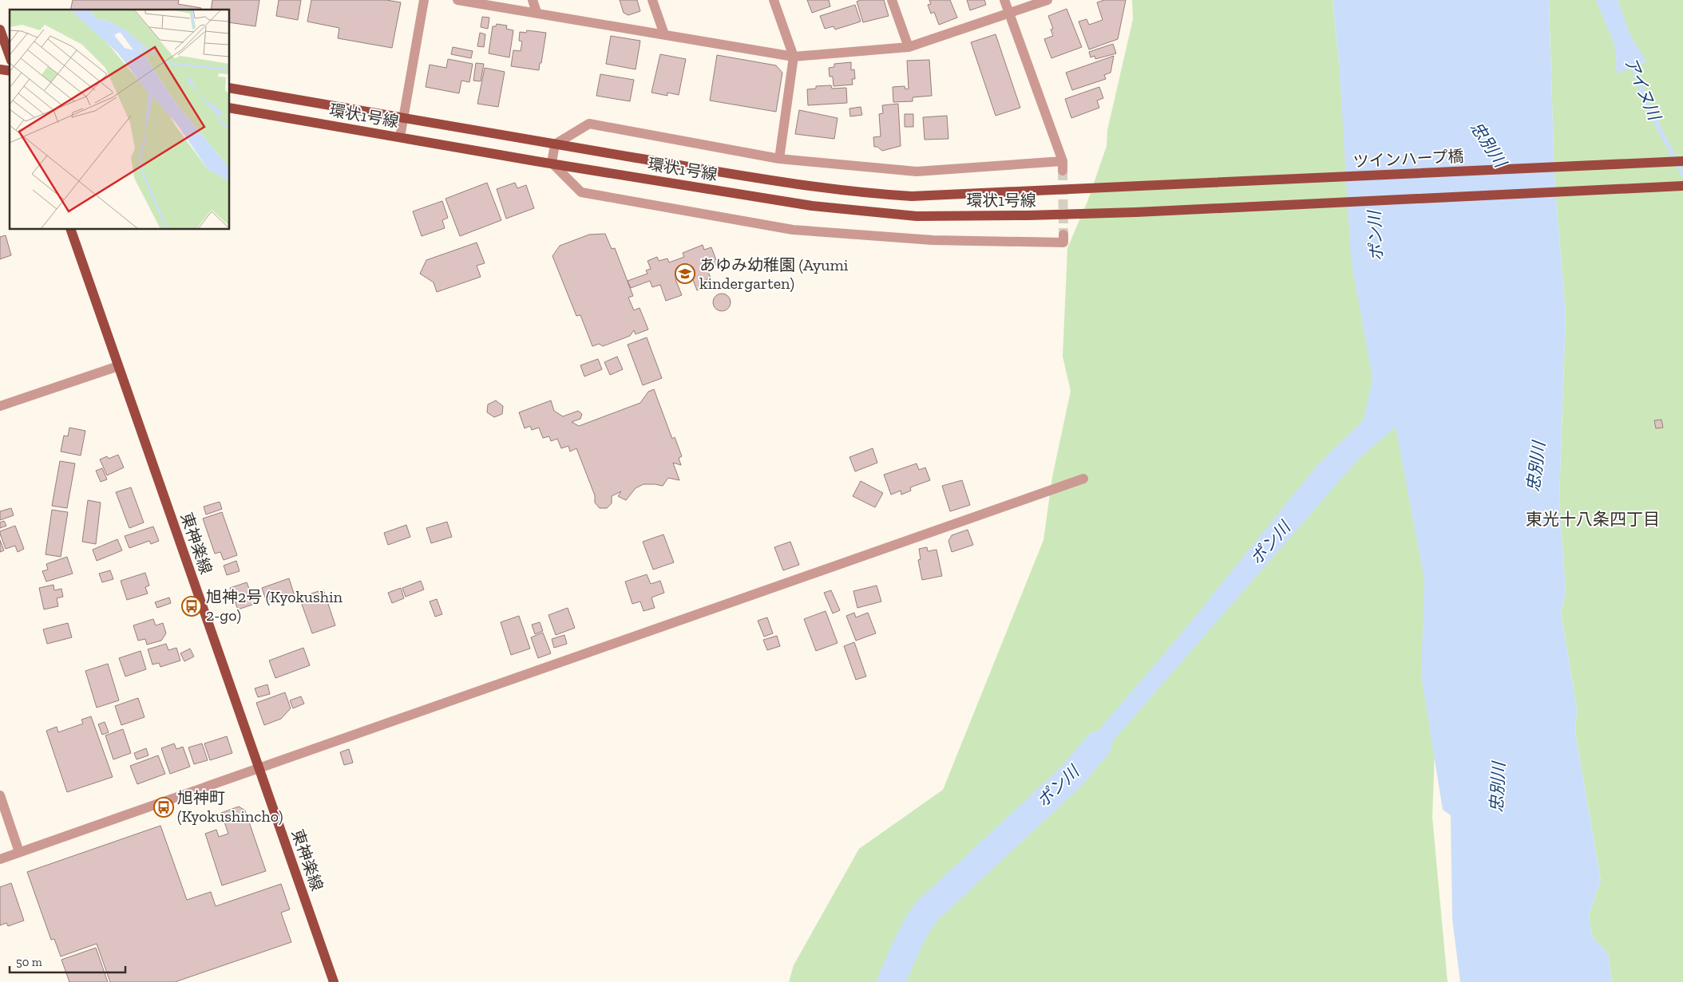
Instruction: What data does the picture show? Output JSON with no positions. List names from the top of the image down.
{
  "streets": {
    "main road": ["環状1号線", "ツインハープ橋", "東神楽線"]
  },
  "crossings": [
    ["環状1号線", "ツインハープ橋"]
  ],
  "districts": ["東光十八条四丁目"],
  "water": ["アイヌ川", "忠別川", "ポン川"],
  "places": {
    "school or university": ["あゆみ幼稚園 (Ayumi kindergarten)"],
    "bus stop": ["旭神2号 (Kyokushin 2-go)", "旭神町 (Kyokushincho)"]
  },
  "scale_bar": "50 m"
}
